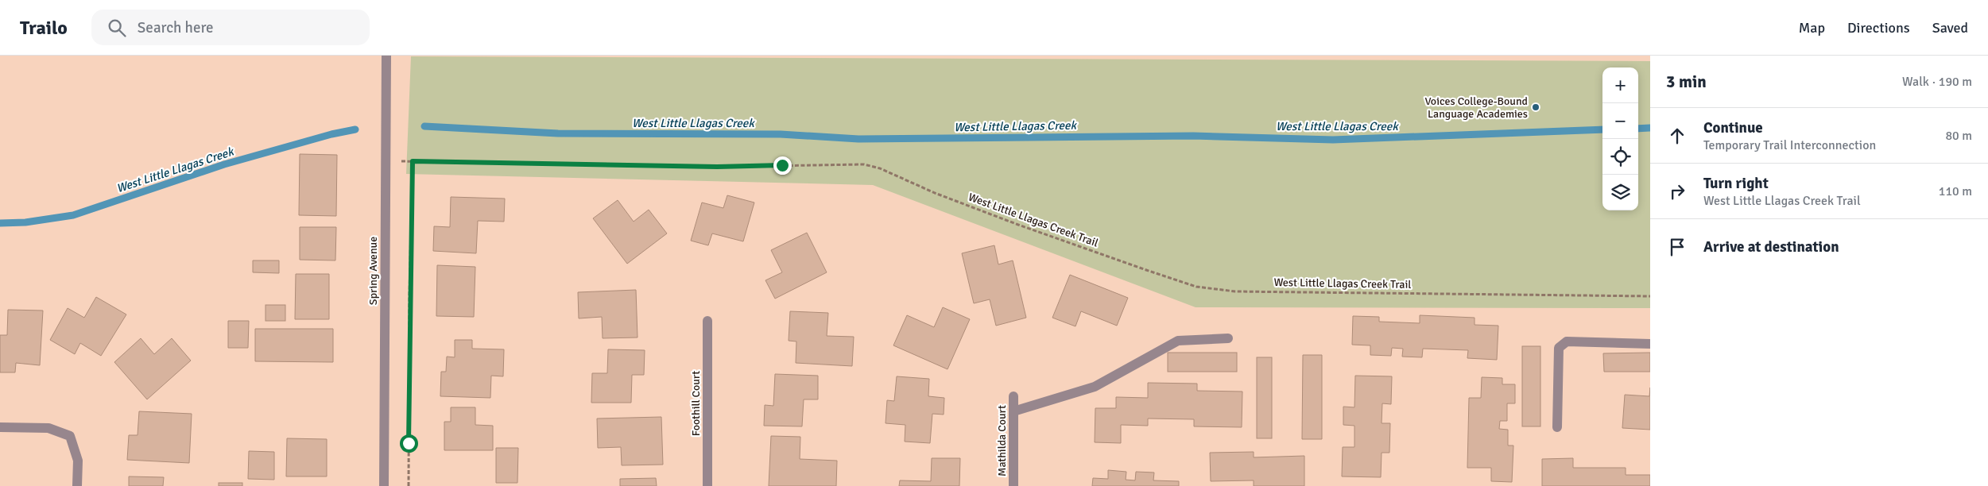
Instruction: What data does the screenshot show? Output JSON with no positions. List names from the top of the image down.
{
  "streets": {
    "street": ["Spring Avenue", "Foothill Court", "Mathilda Court"],
    "path": ["West Little Llagas Creek Trail"]
  },
  "water": ["West Little Llagas Creek"],
  "places": ["Voices College-Bound Language Academies"],
  "page": {
    "header": "Trailo",
    "search": "Search here",
    "nav": ["Map", "Directions", "Saved"],
    "heading": ["3 min", "Walk · 190 m"],
    "map_buttons": ["+", "−"],
    "list": [
      ["Continue", "Temporary Trail Interconnection", "80 m"],
      ["Turn right", "West Little Llagas Creek Trail", "110 m"],
      "Arrive at destination"
    ]
  }
}
